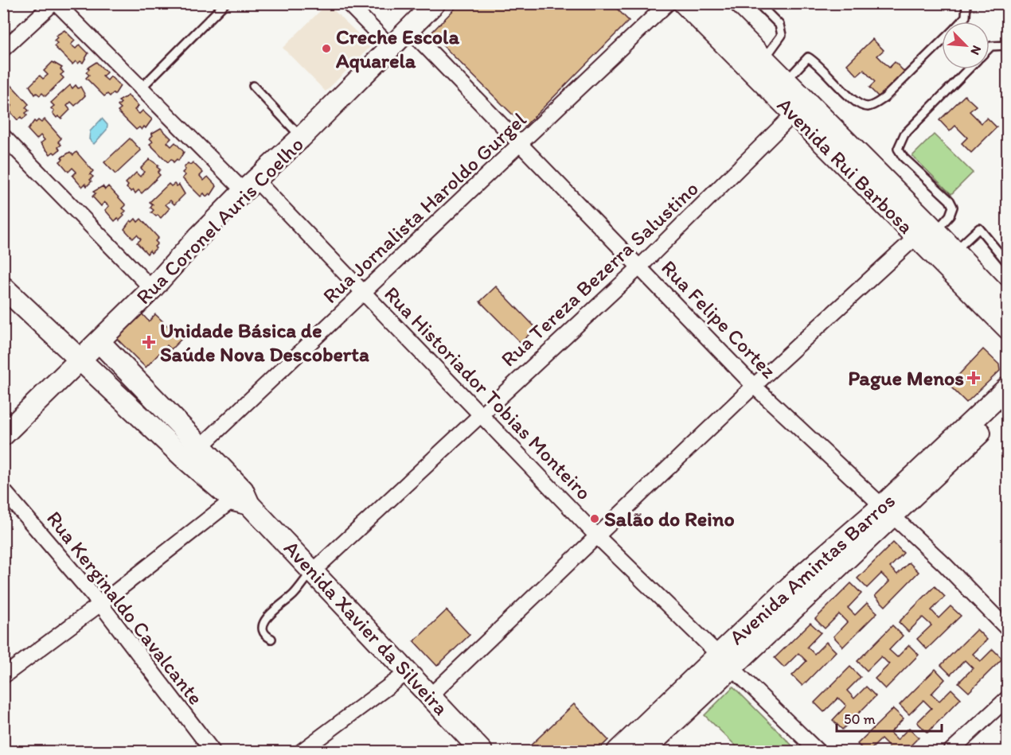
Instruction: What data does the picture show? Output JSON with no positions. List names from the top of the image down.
{
  "streets": {
    "street": [
      "Avenida Rui Barbosa",
      "Rua Jornalista Haroldo Gurgel",
      "Rua Coronel Auris Coelho",
      "Rua Tereza Bezerra Salustino",
      "Rua Felipe Cortez",
      "Rua Historiador Tobias Monteiro",
      "Avenida Amintas Barros",
      "Rua Kerginaldo Cavalcante",
      "Avenida Xavier da Silveira"
    ]
  },
  "crossings": [
    ["Avenida Rui Barbosa", "Rua Tereza Bezerra Salustino"],
    ["Rua Jornalista Haroldo Gurgel", "Rua Felipe Cortez"],
    ["Rua Jornalista Haroldo Gurgel", "Rua Historiador Tobias Monteiro"],
    ["Rua Jornalista Haroldo Gurgel", "Avenida Xavier da Silveira"],
    ["Rua Coronel Auris Coelho", "Rua Felipe Cortez"],
    ["Rua Coronel Auris Coelho", "Rua Historiador Tobias Monteiro"],
    ["Rua Coronel Auris Coelho", "Avenida Xavier da Silveira"],
    ["Rua Tereza Bezerra Salustino", "Rua Felipe Cortez"],
    ["Rua Tereza Bezerra Salustino", "Rua Historiador Tobias Monteiro"],
    ["Rua Tereza Bezerra Salustino", "Avenida Xavier da Silveira"],
    ["Rua Felipe Cortez", "Avenida Amintas Barros"],
    ["Rua Historiador Tobias Monteiro", "Avenida Amintas Barros"]
  ],
  "places": {
    "other": ["Creche Escola Aquarela", "Salão do Reino"],
    "health": ["Unidade Básica de Saúde Nova Descoberta", "Pague Menos"]
  },
  "scale_bar": "50 m",
  "north": "bottom right"
}
